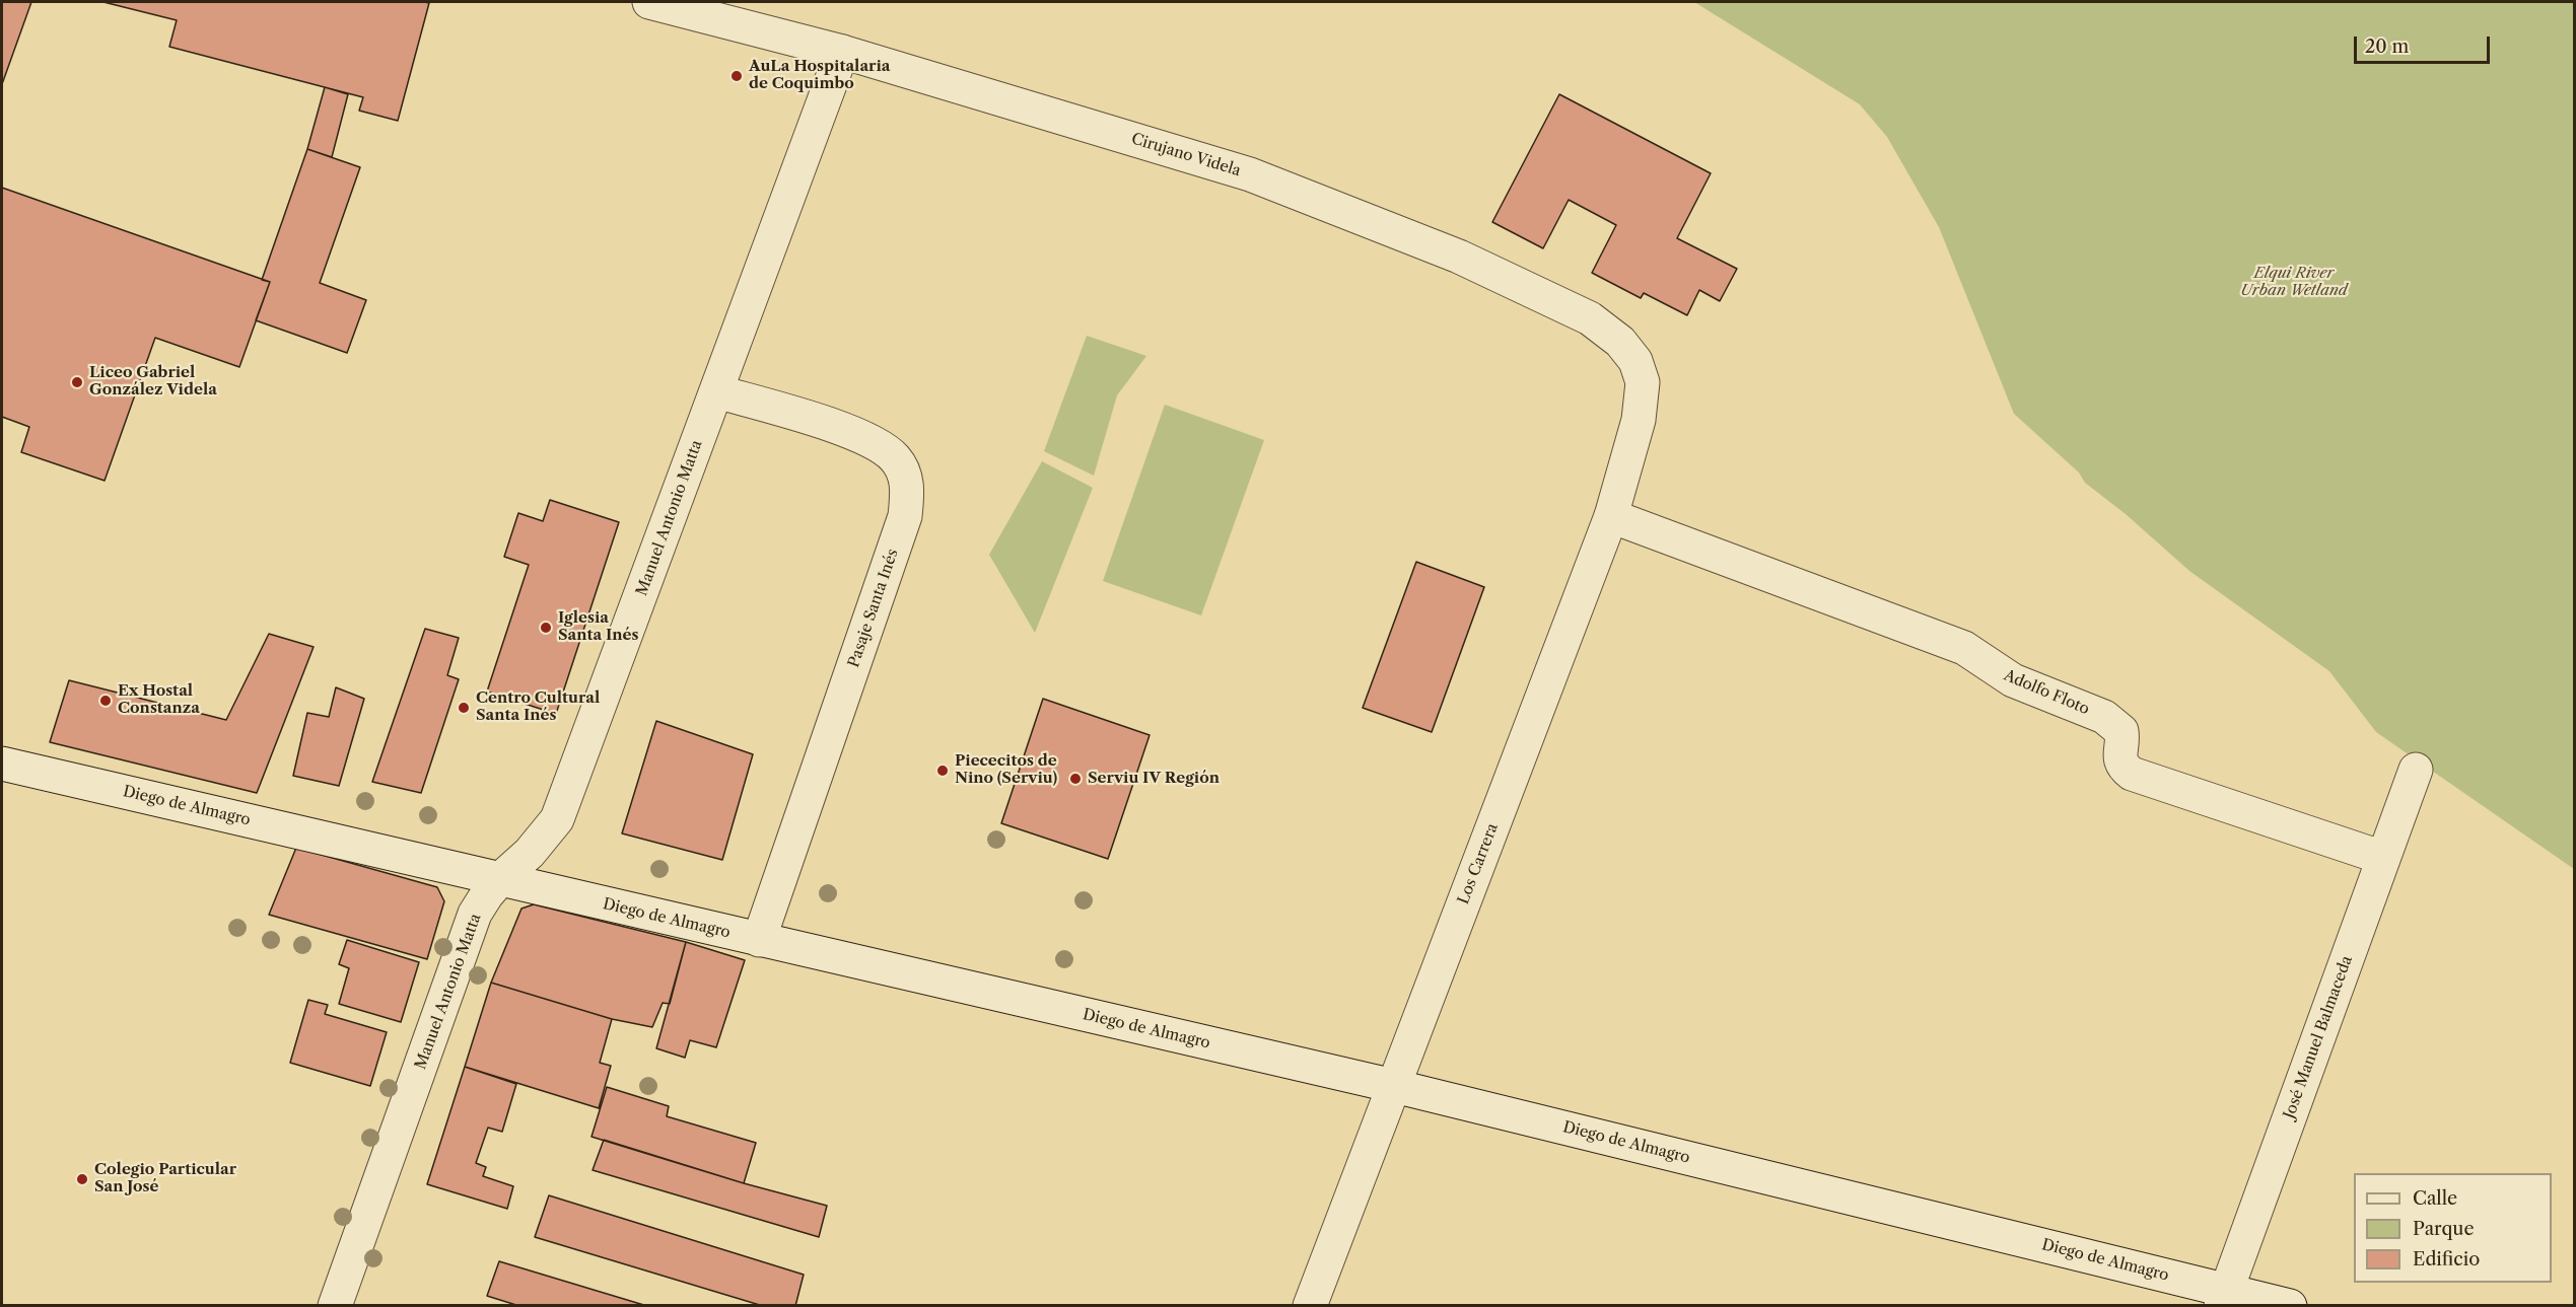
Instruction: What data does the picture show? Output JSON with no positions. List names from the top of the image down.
{
  "streets": {
    "street": [
      "Cirujano Videla",
      "Manuel Antonio Matta",
      "Pasaje Santa Inés",
      "Adolfo Floto",
      "Diego de Almagro",
      "Los Carrera",
      "José Manuel Balmaceda"
    ]
  },
  "crossings": [
    ["Cirujano Videla", "Manuel Antonio Matta"],
    ["Cirujano Videla", "Los Carrera"],
    ["Manuel Antonio Matta", "Pasaje Santa Inés"],
    ["Manuel Antonio Matta", "Diego de Almagro"],
    ["Pasaje Santa Inés", "Diego de Almagro"],
    ["Adolfo Floto", "Los Carrera"],
    ["Adolfo Floto", "José Manuel Balmaceda"],
    ["Diego de Almagro", "Los Carrera"],
    ["Diego de Almagro", "José Manuel Balmaceda"]
  ],
  "parks": ["Elqui River Urban Wetland"],
  "places": [
    "AuLa Hospitalaria de Coquimbo",
    "Liceo Gabriel González Videla",
    "Iglesia Santa Inés",
    "Ex Hostal Constanza",
    "Centro Cultural Santa Inés",
    "Piececitos de Nino (Serviu)",
    "Serviu IV Región",
    "Colegio Particular San José"
  ],
  "legend": ["Calle", "Parque", "Edificio"],
  "scale_bar": "20 m"
}
